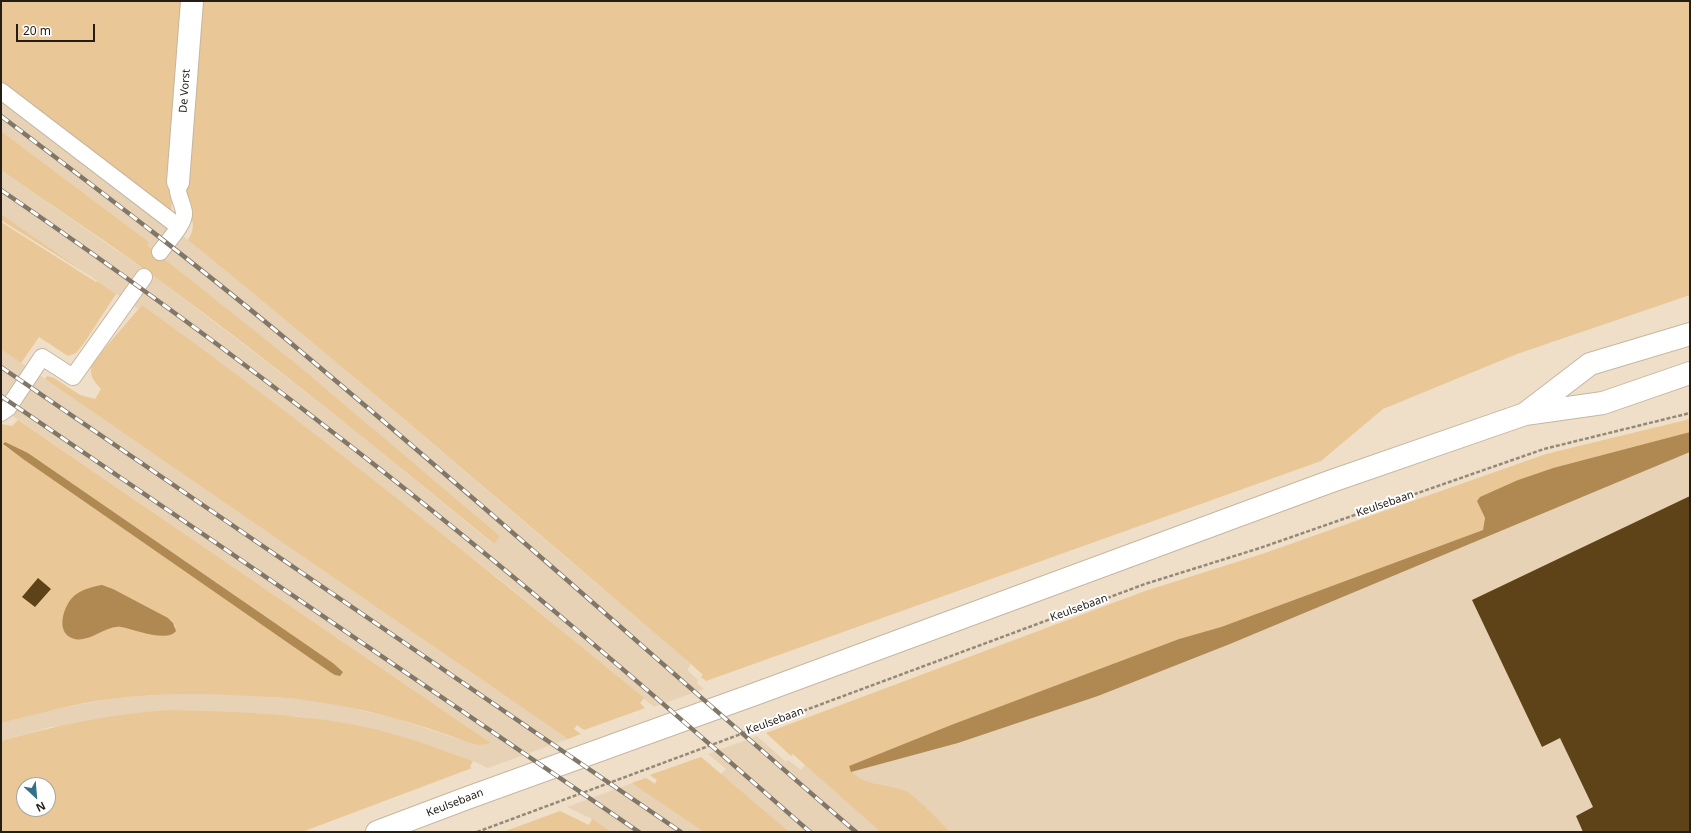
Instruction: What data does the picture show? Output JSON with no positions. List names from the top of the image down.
{
  "streets": {
    "main road": ["De Vorst", "Keulsebaan"]
  },
  "scale_bar": "20 m",
  "north": "bottom right"
}
